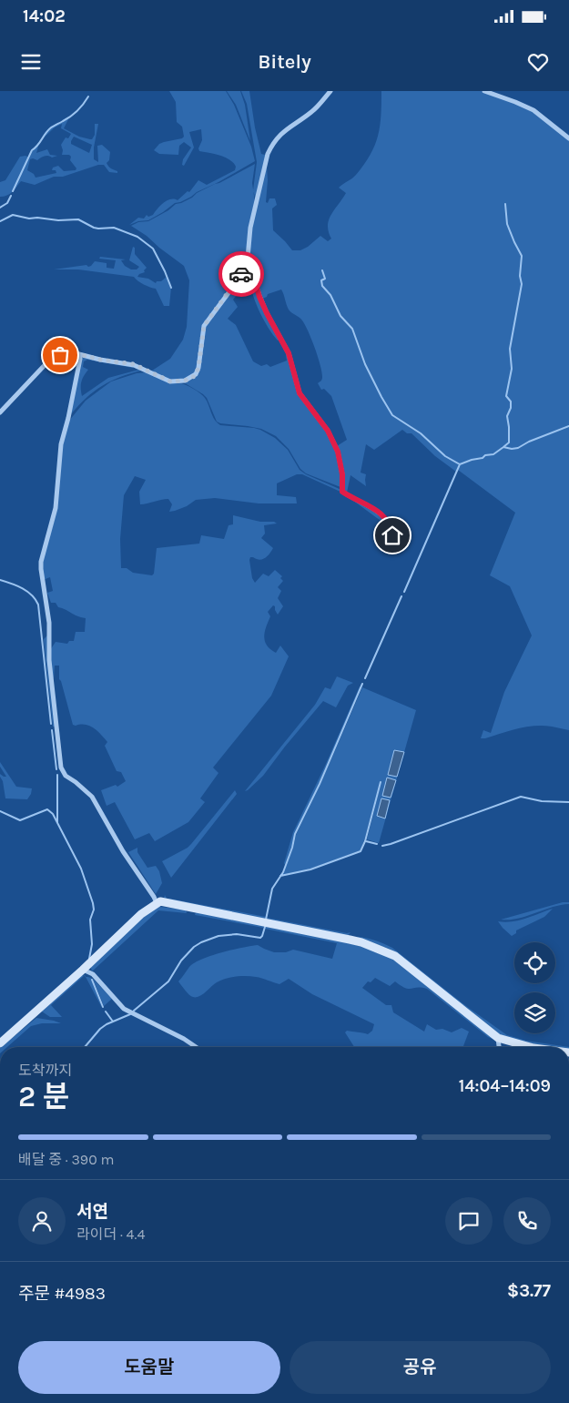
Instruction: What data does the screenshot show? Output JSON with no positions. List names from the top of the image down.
{
  "page": {
    "status": "14:02",
    "header": "Bitely",
    "heading": ["2 분", "도착까지", "14:04–14:09"],
    "panel": [
      "서연",
      "라이더 · 4.4",
      "주문 #4983",
      "$3.77"
    ],
    "bar": "배달 중 · 390 m",
    "buttons": ["도움말", "공유"]
  }
}
